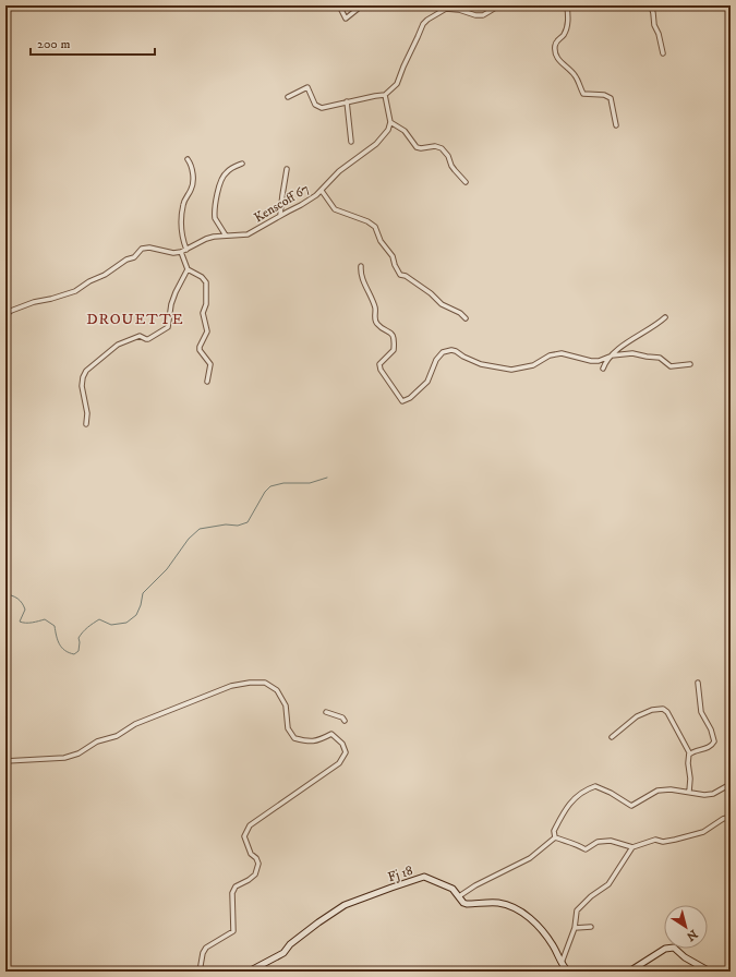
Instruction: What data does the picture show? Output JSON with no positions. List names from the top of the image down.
{
  "streets": {
    "street": ["Kenscoff 67", "Fj 18"]
  },
  "districts": ["DROUETTE"],
  "scale_bar": "200 m",
  "north": "bottom right"
}
